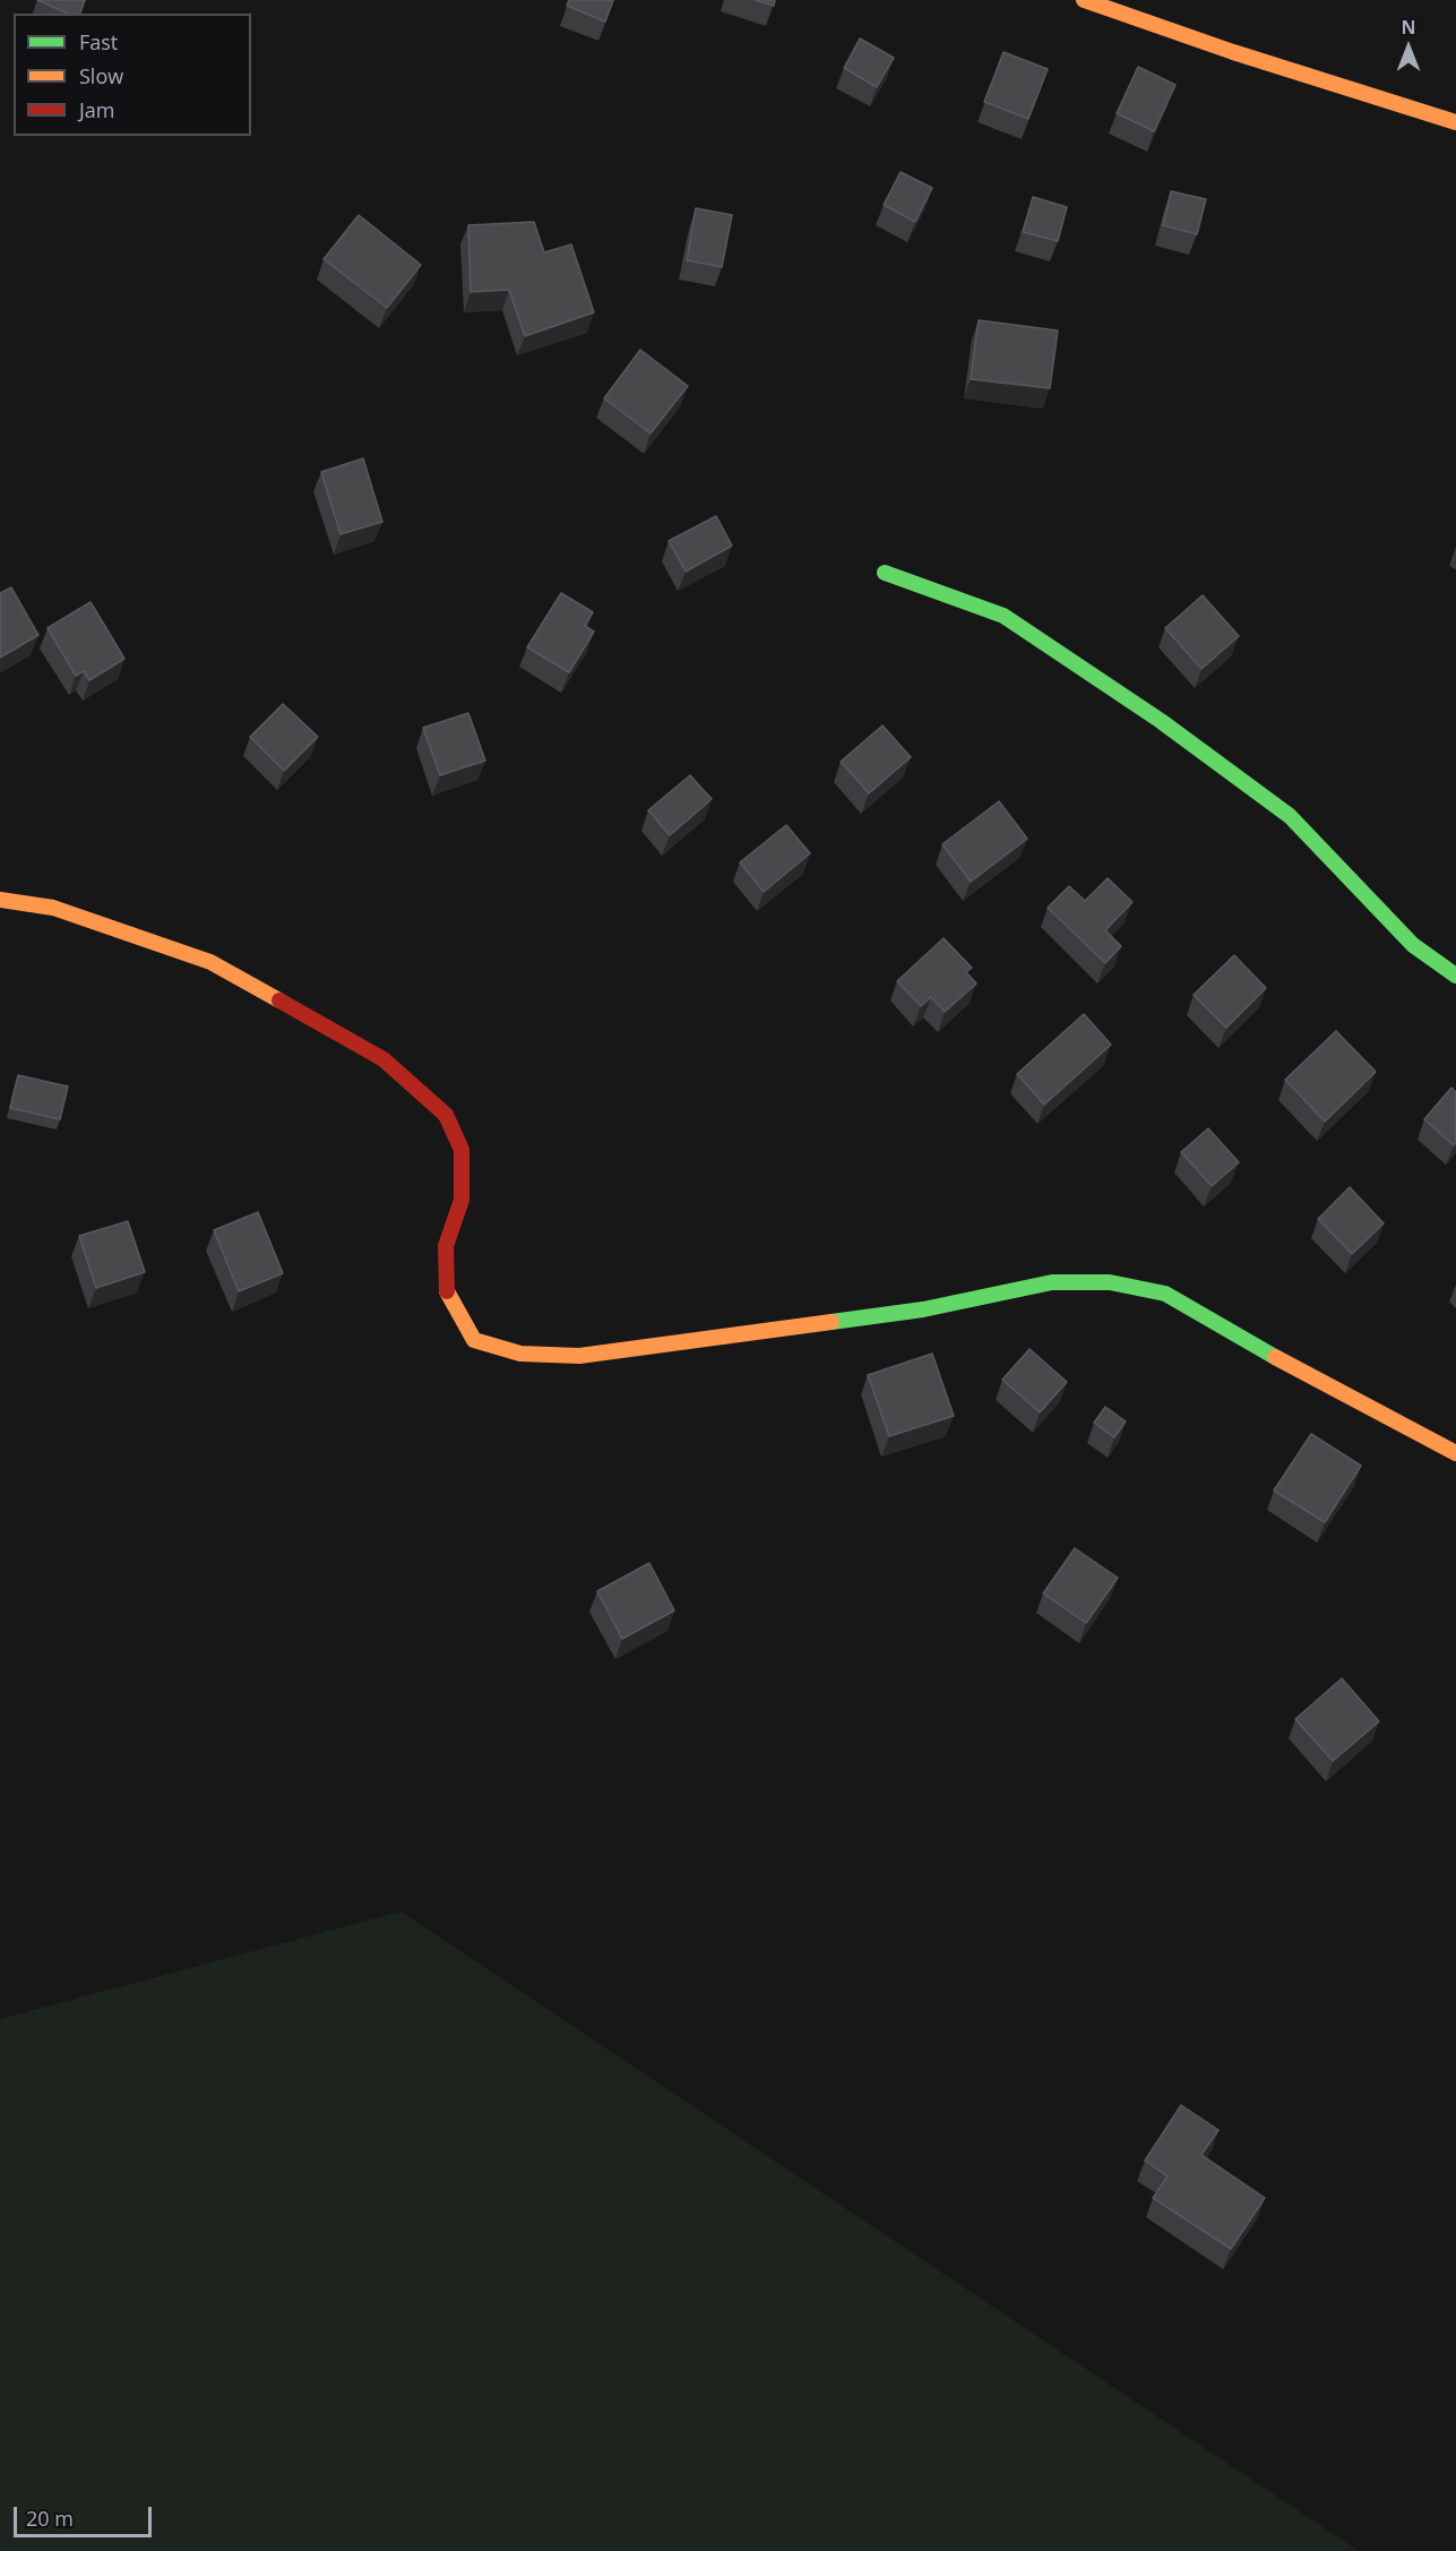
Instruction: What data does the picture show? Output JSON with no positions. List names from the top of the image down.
{
  "legend": ["Fast", "Slow", "Jam"],
  "scale_bar": "20 m",
  "north": "top"
}
